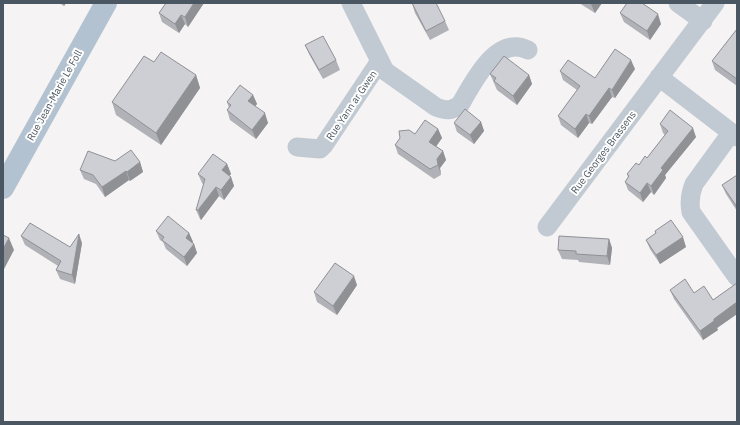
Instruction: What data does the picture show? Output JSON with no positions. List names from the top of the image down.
{
  "streets": {
    "main road": ["Rue Jean-Marie Le Foll"],
    "street": ["Rue Yann ar Gwen", "Rue Georges Brassens"]
  }
}
